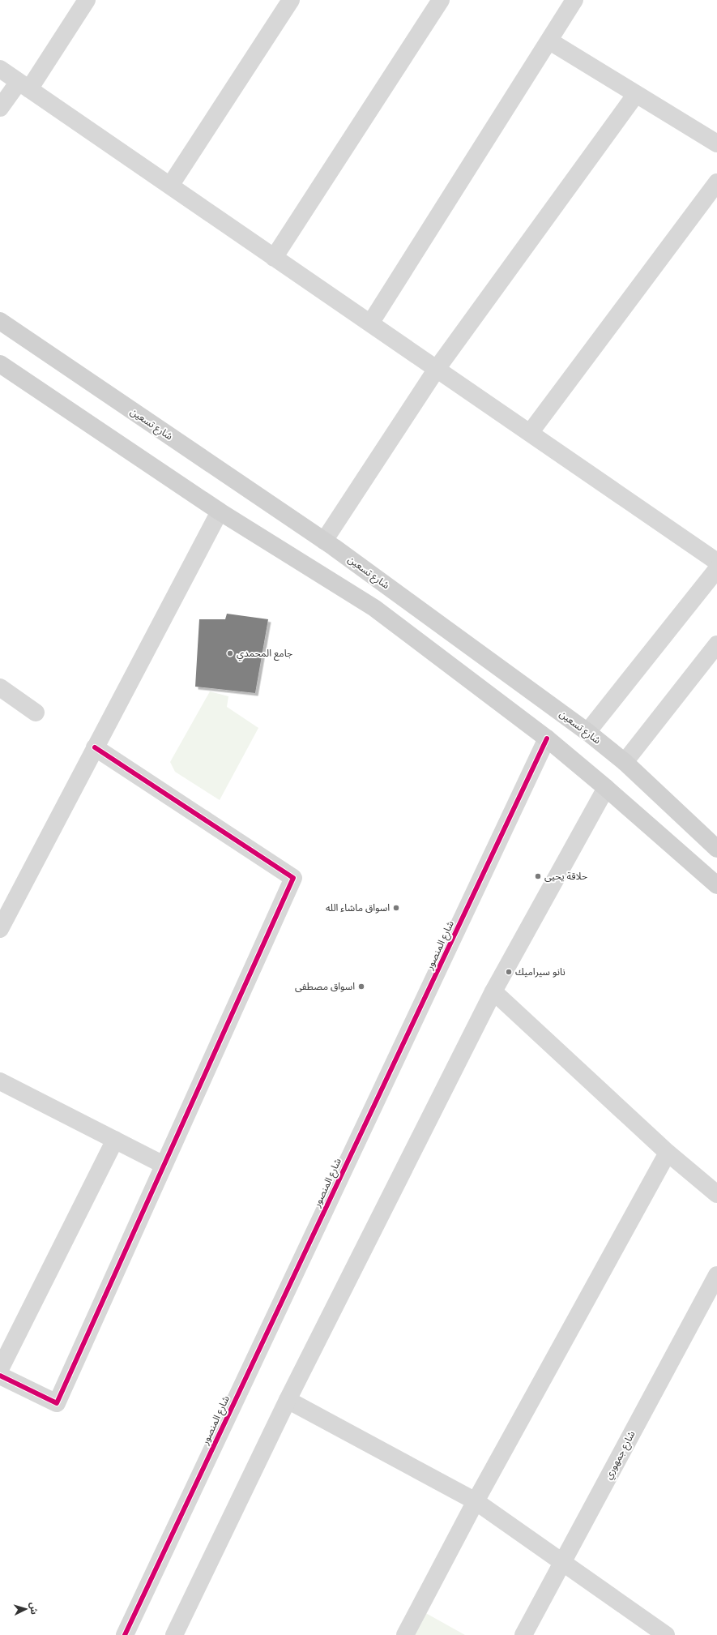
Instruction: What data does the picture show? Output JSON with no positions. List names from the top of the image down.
{
  "streets": {
    "main road": ["شارع تسعين"],
    "street": ["شارع المنصور", "شارع جمهوري"]
  },
  "places": [
    "جامع المحمدي",
    "حلاقة يحيى",
    "اسواق ماشاء الله",
    "نانو سيراميك",
    "اسواق مصطفى"
  ],
  "north": "right"
}
